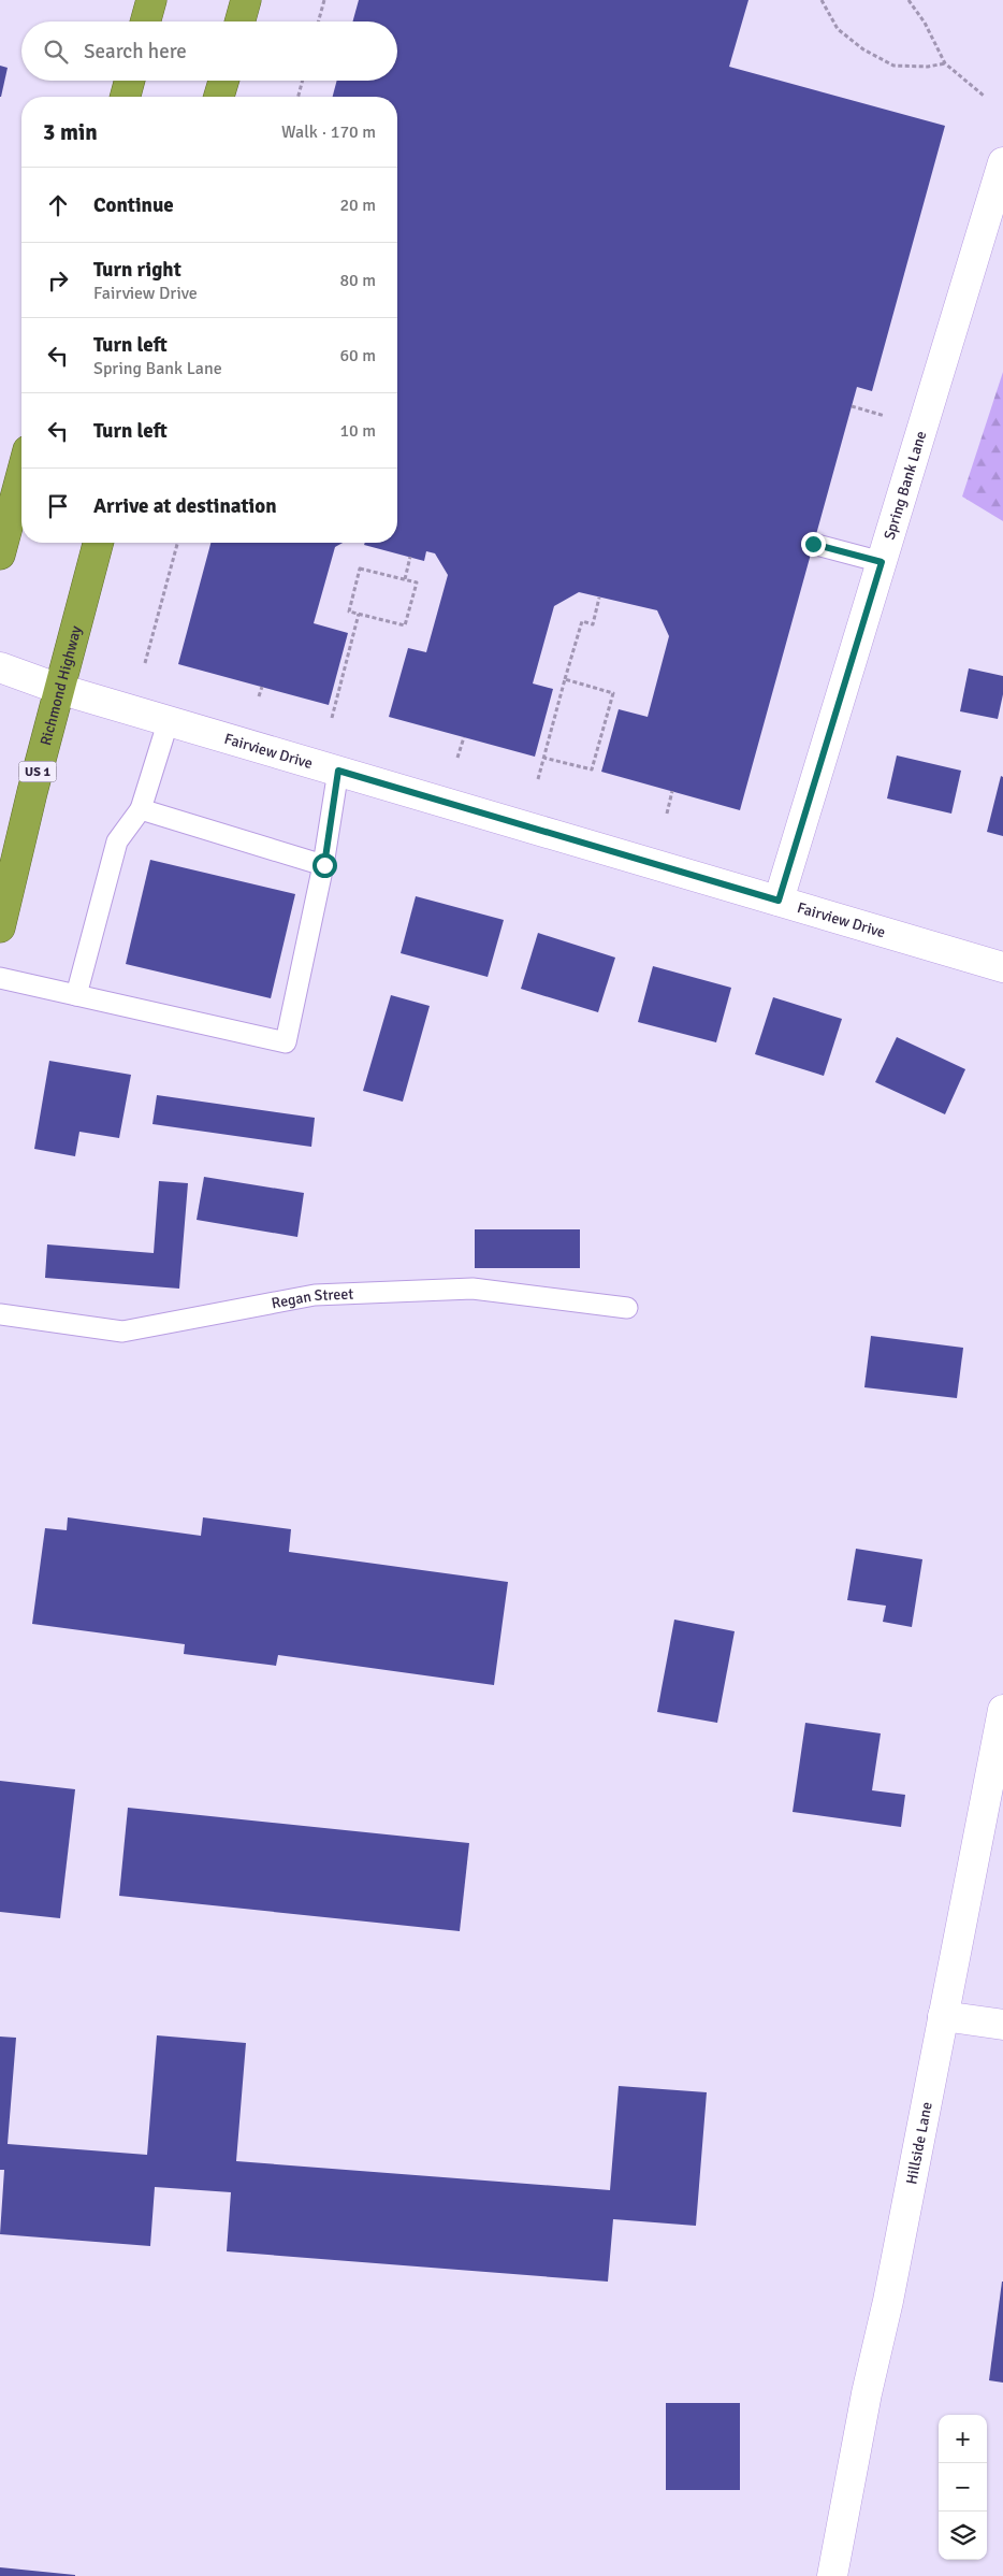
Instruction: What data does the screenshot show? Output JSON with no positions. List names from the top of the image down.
{
  "streets": {
    "highway": ["Richmond Highway", "US 1"],
    "street": ["Spring Bank Lane", "Fairview Drive", "Hillside Lane"],
    "lane": ["Regan Street"]
  },
  "crossings": [
    ["Spring Bank Lane", "Fairview Drive"],
    ["Richmond Highway", "Fairview Drive"]
  ],
  "page": {
    "search": "Search here",
    "heading": ["3 min", "Walk · 170 m"],
    "list": [
      ["Continue", "20 m"],
      ["Turn right", "Fairview Drive", "80 m"],
      ["Turn left", "Spring Bank Lane", "60 m"],
      ["Turn left", "10 m"],
      "Arrive at destination"
    ],
    "map_buttons": ["+", "−"]
  }
}
